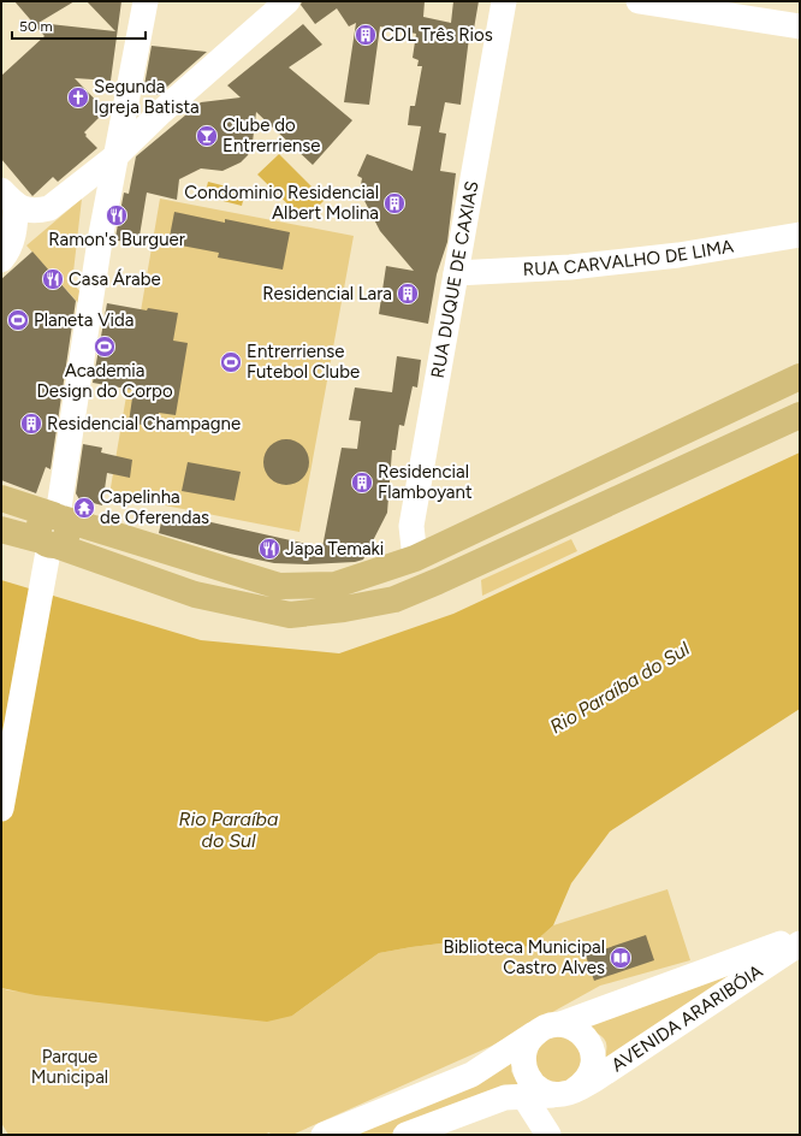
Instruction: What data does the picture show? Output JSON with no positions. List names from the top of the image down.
{
  "streets": {
    "street": ["RUA CARVALHO DE LIMA", "RUA DUQUE DE CAXIAS", "AVENIDA ARARIBÓIA"]
  },
  "crossings": [
    ["RUA CARVALHO DE LIMA", "RUA DUQUE DE CAXIAS"]
  ],
  "water": ["Rio Paraíba do Sul"],
  "parks": ["Parque Municipal"],
  "places": {
    "building": [
      "CDL Três Rios",
      "Condominio Residencial Albert Molina",
      "Residencial Lara",
      "Residencial Champagne",
      "Residencial Flamboyant"
    ],
    "church": ["Segunda Igreja Batista"],
    "bar": ["Clube do Entrerriense"],
    "restaurant": ["Ramon's Burguer", "Casa Árabe", "Japa Temaki"],
    "sports": ["Planeta Vida", "Academia Design do Corpo", "Entrerriense Futebol Clube"],
    "temple": ["Capelinha de Oferendas"],
    "library": ["Biblioteca Municipal Castro Alves"]
  },
  "scale_bar": "50 m"
}
